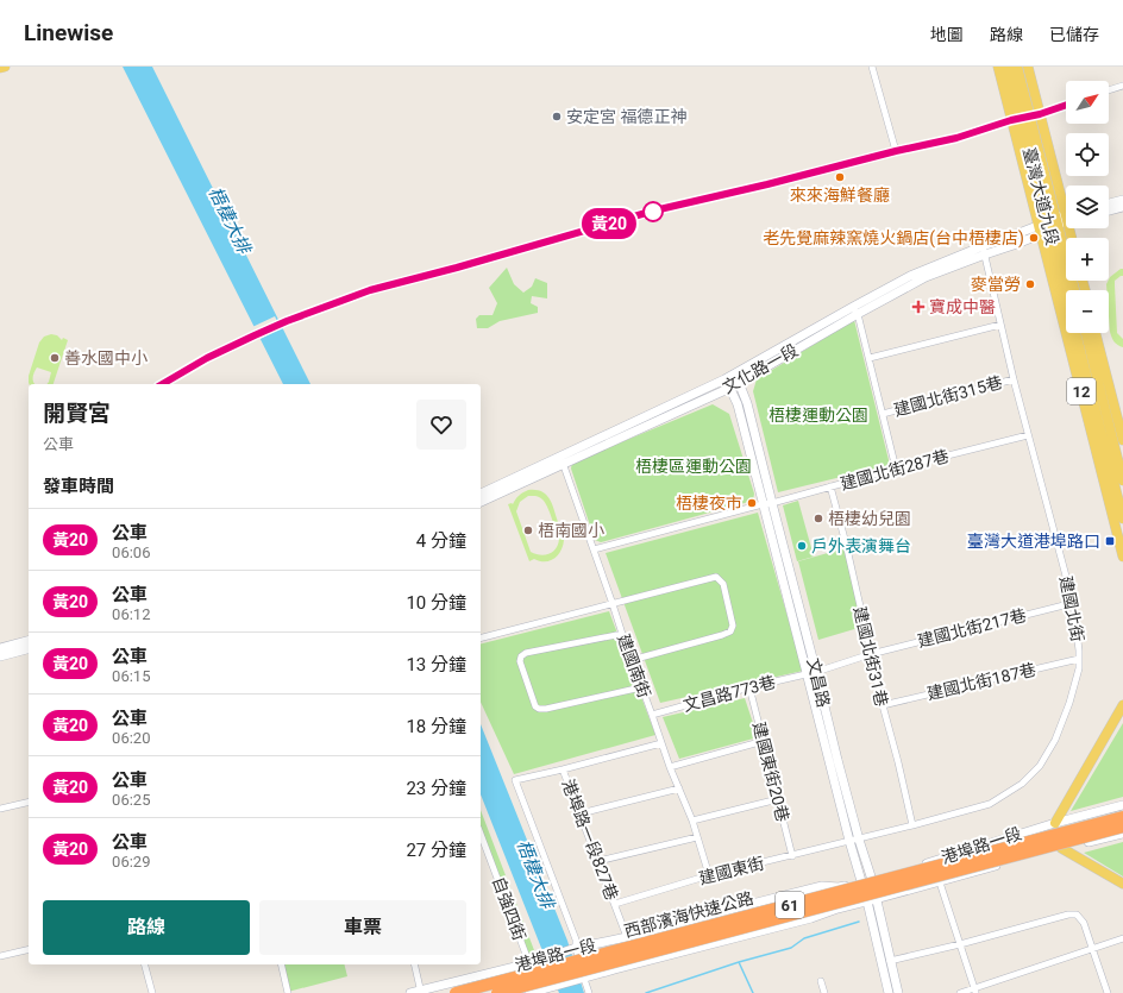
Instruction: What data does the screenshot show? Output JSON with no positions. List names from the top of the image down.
{
  "streets": {
    "highway": ["61", "西部濱海快速公路"],
    "main road": ["臺灣大道九段", "12"],
    "street": [
      "文化路一段",
      "建國北街315巷",
      "建國北街287巷",
      "建國北街",
      "建國北街217巷",
      "建國北街31巷",
      "建國南街",
      "建國北街187巷",
      "文昌路",
      "文昌路773巷",
      "建國東街20巷",
      "港埠路一段827巷",
      "港埠路一段",
      "建國東街",
      "自強四街"
    ]
  },
  "crossings": [
    ["臺灣大道九段", "文化路一段"],
    ["文化路一段", "建國北街"],
    ["文化路一段", "建國南街"],
    ["文化路一段", "文昌路"],
    ["建國北街315巷", "建國北街"],
    ["建國北街287巷", "建國北街"],
    ["建國北街287巷", "建國北街31巷"],
    ["建國北街287巷", "建國南街"],
    ["建國北街287巷", "文昌路"],
    ["建國北街", "建國北街217巷"],
    ["建國北街", "建國北街31巷"],
    ["建國北街", "建國北街187巷"],
    ["建國北街", "文昌路"],
    ["建國北街", "建國東街"],
    ["建國北街217巷", "建國北街31巷"],
    ["建國北街217巷", "文昌路"],
    ["建國北街217巷", "文昌路773巷"],
    ["建國北街31巷", "建國北街187巷"],
    ["建國南街", "文昌路773巷"],
    ["建國南街", "建國東街"],
    ["文昌路", "文昌路773巷"],
    ["文昌路", "港埠路一段"],
    ["文昌路", "建國東街"],
    ["文昌路773巷", "建國東街20巷"],
    ["建國東街20巷", "建國東街"],
    ["港埠路一段827巷", "港埠路一段"],
    ["港埠路一段827巷", "建國東街"],
    ["港埠路一段", "自強四街"]
  ],
  "water": ["梧棲大排"],
  "parks": ["梧棲運動公園", "梧棲區運動公園"],
  "places": {
    "other": [
      "安定宮 福德正神",
      "來來海鮮餐廳",
      "老先覺麻辣窯燒火鍋店(台中梧棲店)",
      "麥當勞",
      "善水國中小",
      "梧棲夜市",
      "梧棲幼兒園",
      "梧南國小",
      "戶外表演舞台"
    ],
    "health": ["寶成中醫"],
    "transit": ["臺灣大道港埠路口"]
  },
  "lines": ["bus line 黃20"],
  "north": "top right",
  "page": {
    "header": "Linewise",
    "nav": ["地圖", "路線", "已儲存"],
    "on_map": "黃20",
    "map_buttons": ["+", "−"],
    "heading": [
      ["開賢宮", "公車"],
      "發車時間"
    ],
    "list": [
      {
        "mark": "黃20",
        "name": "公車",
        "note": "06:06",
        "value": "4 分鐘"
      },
      {
        "mark": "黃20",
        "name": "公車",
        "note": "06:12",
        "value": "10 分鐘"
      },
      {
        "mark": "黃20",
        "name": "公車",
        "note": "06:15",
        "value": "13 分鐘"
      },
      {
        "mark": "黃20",
        "name": "公車",
        "note": "06:20",
        "value": "18 分鐘"
      },
      {
        "mark": "黃20",
        "name": "公車",
        "note": "06:25",
        "value": "23 分鐘"
      },
      {
        "mark": "黃20",
        "name": "公車",
        "note": "06:29",
        "value": "27 分鐘"
      }
    ],
    "buttons": ["路線", "車票"]
  }
}
